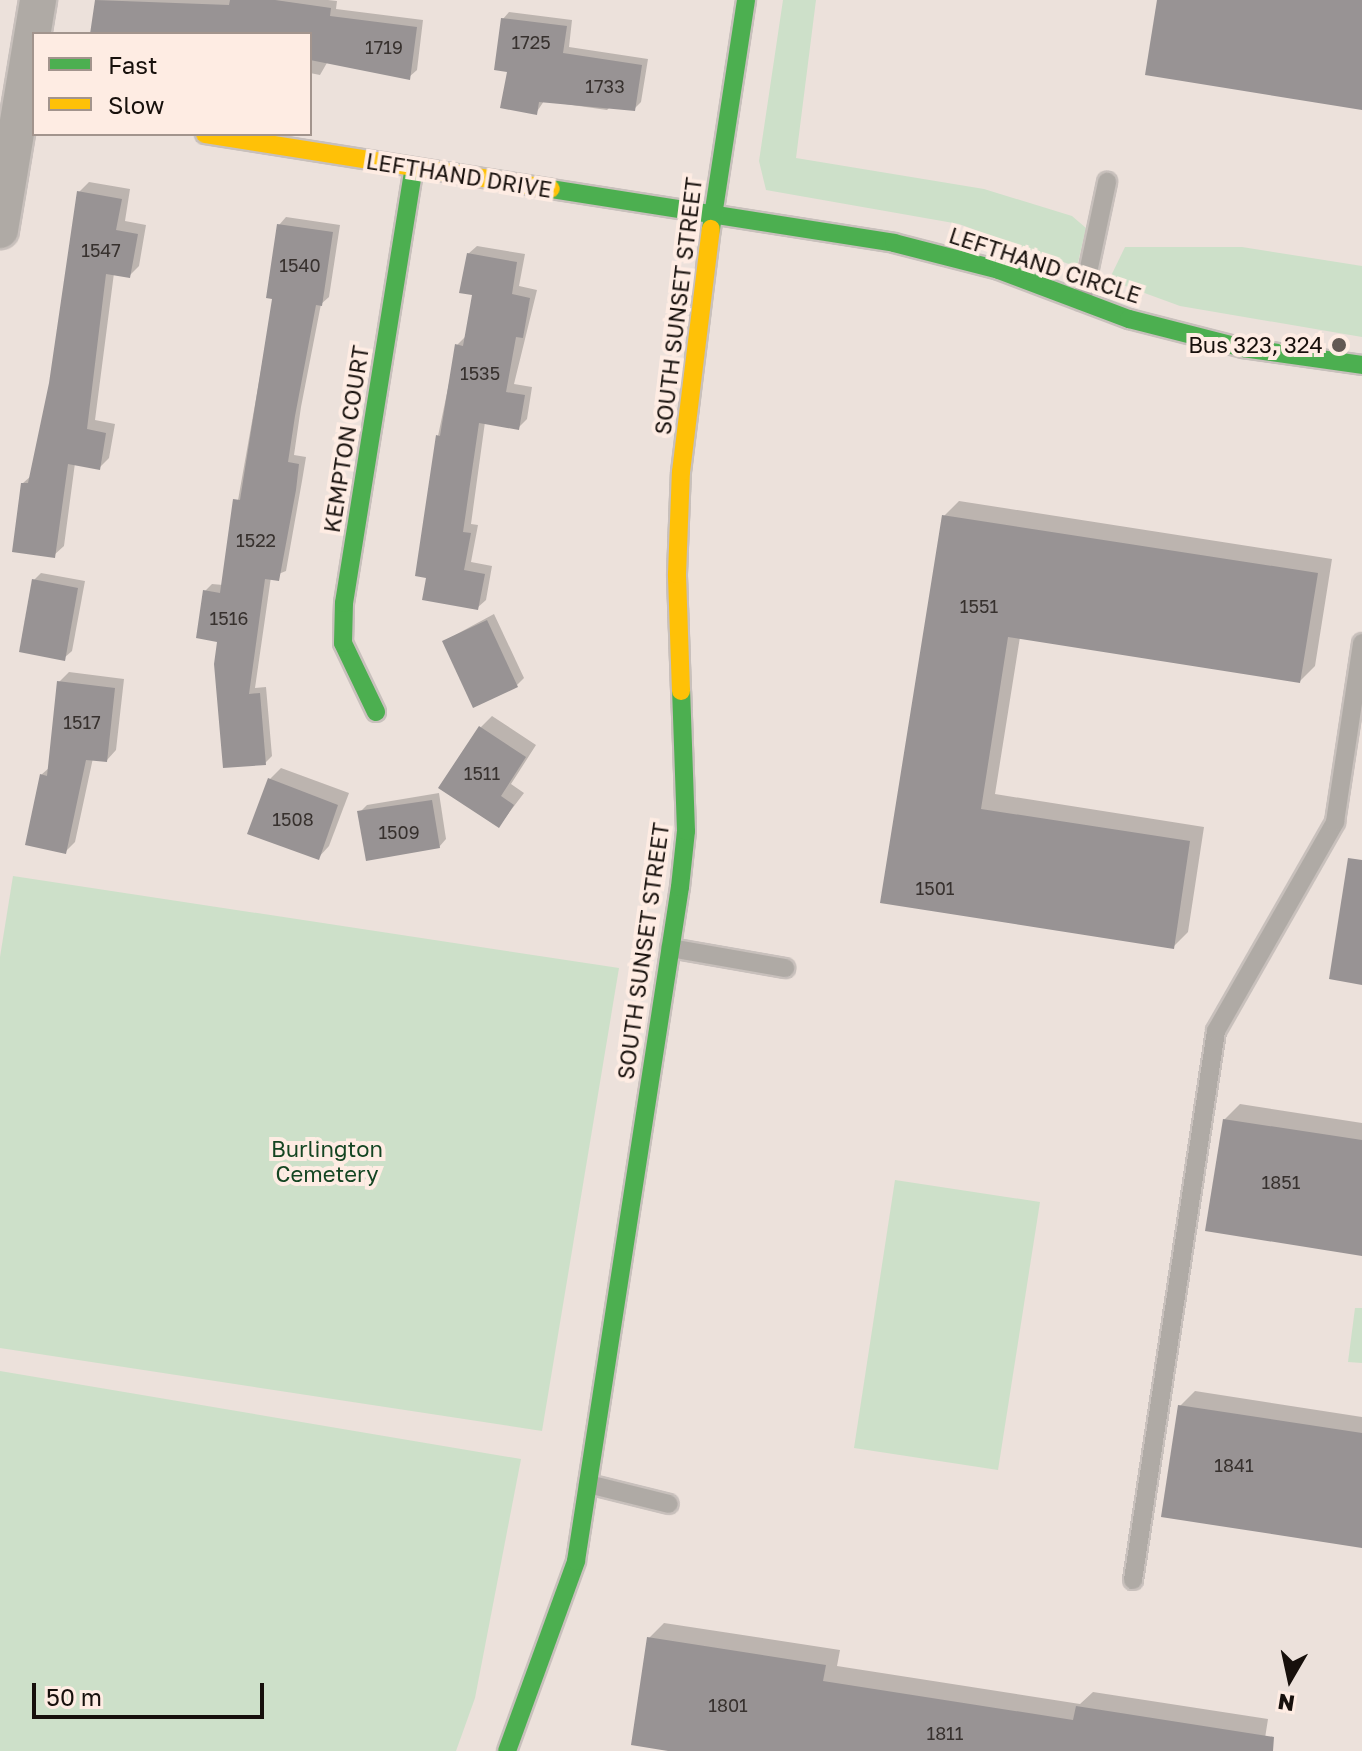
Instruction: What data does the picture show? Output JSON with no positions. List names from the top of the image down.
{
  "streets": {
    "street": [
      "LEFTHAND DRIVE",
      "LEFTHAND CIRCLE",
      "SOUTH SUNSET STREET",
      "KEMPTON COURT"
    ]
  },
  "crossings": [
    ["LEFTHAND DRIVE", "LEFTHAND CIRCLE"],
    ["LEFTHAND DRIVE", "SOUTH SUNSET STREET"],
    ["LEFTHAND DRIVE", "KEMPTON COURT"],
    ["LEFTHAND CIRCLE", "SOUTH SUNSET STREET"]
  ],
  "parks": ["Burlington Cemetery"],
  "places": ["Bus 323, 324"],
  "house_numbers": [
    "1725",
    "1719",
    "1733",
    "1547",
    "1540",
    "1535",
    "1522",
    "1551",
    "1516",
    "1517",
    "1511",
    "1508",
    "1509",
    "1501",
    "1851",
    "1841",
    "1801",
    "1811"
  ],
  "legend": ["Fast", "Slow"],
  "scale_bar": "50 m",
  "north": "bottom"
}
